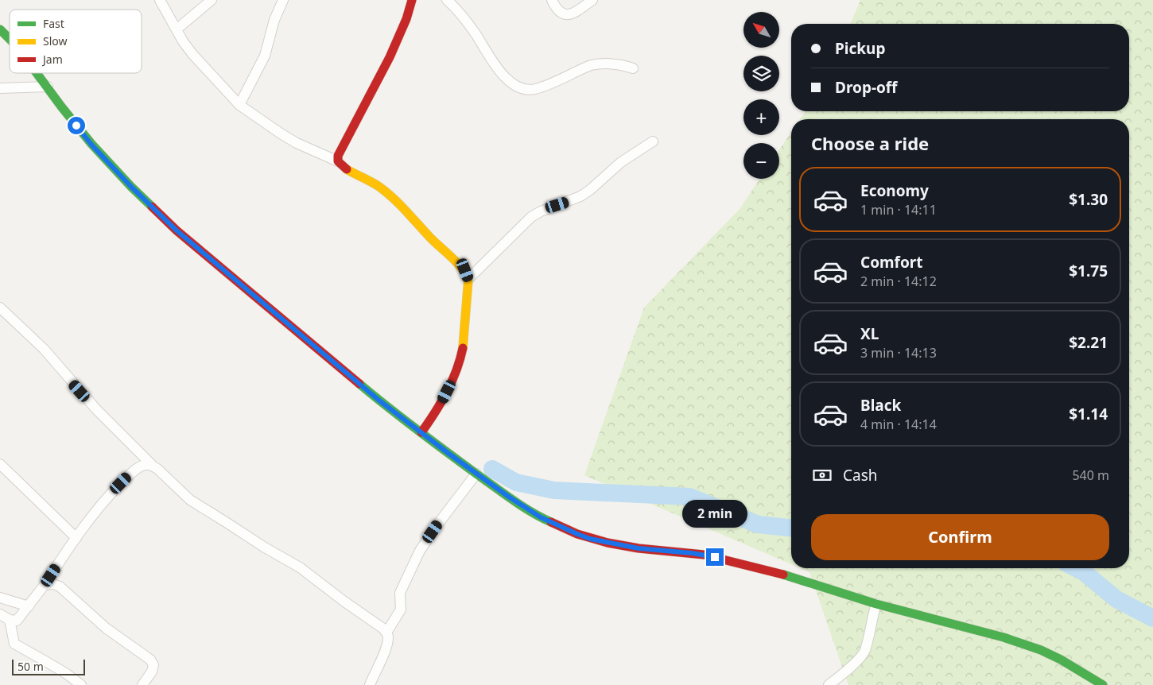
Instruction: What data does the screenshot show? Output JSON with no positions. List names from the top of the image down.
{
  "legend": ["Fast", "Slow", "Jam"],
  "scale_bar": "50 m",
  "north": "top left",
  "page": {
    "map_buttons": ["+", "−"],
    "banner": ["Pickup", "Drop-off"],
    "heading": "Choose a ride",
    "list": [
      {
        "name": "Economy",
        "note": "1 min · 14:11",
        "value": "$1.30"
      },
      {
        "name": "Comfort",
        "note": "2 min · 14:12",
        "value": "$1.75"
      },
      {
        "name": "XL",
        "note": "3 min · 14:13",
        "value": "$2.21"
      },
      {
        "name": "Black",
        "note": "4 min · 14:14",
        "value": "$1.14"
      }
    ],
    "pay": ["Cash", "540 m"],
    "bubble": "2 min",
    "buttons": "Confirm",
    "scale": "50 m"
  }
}
